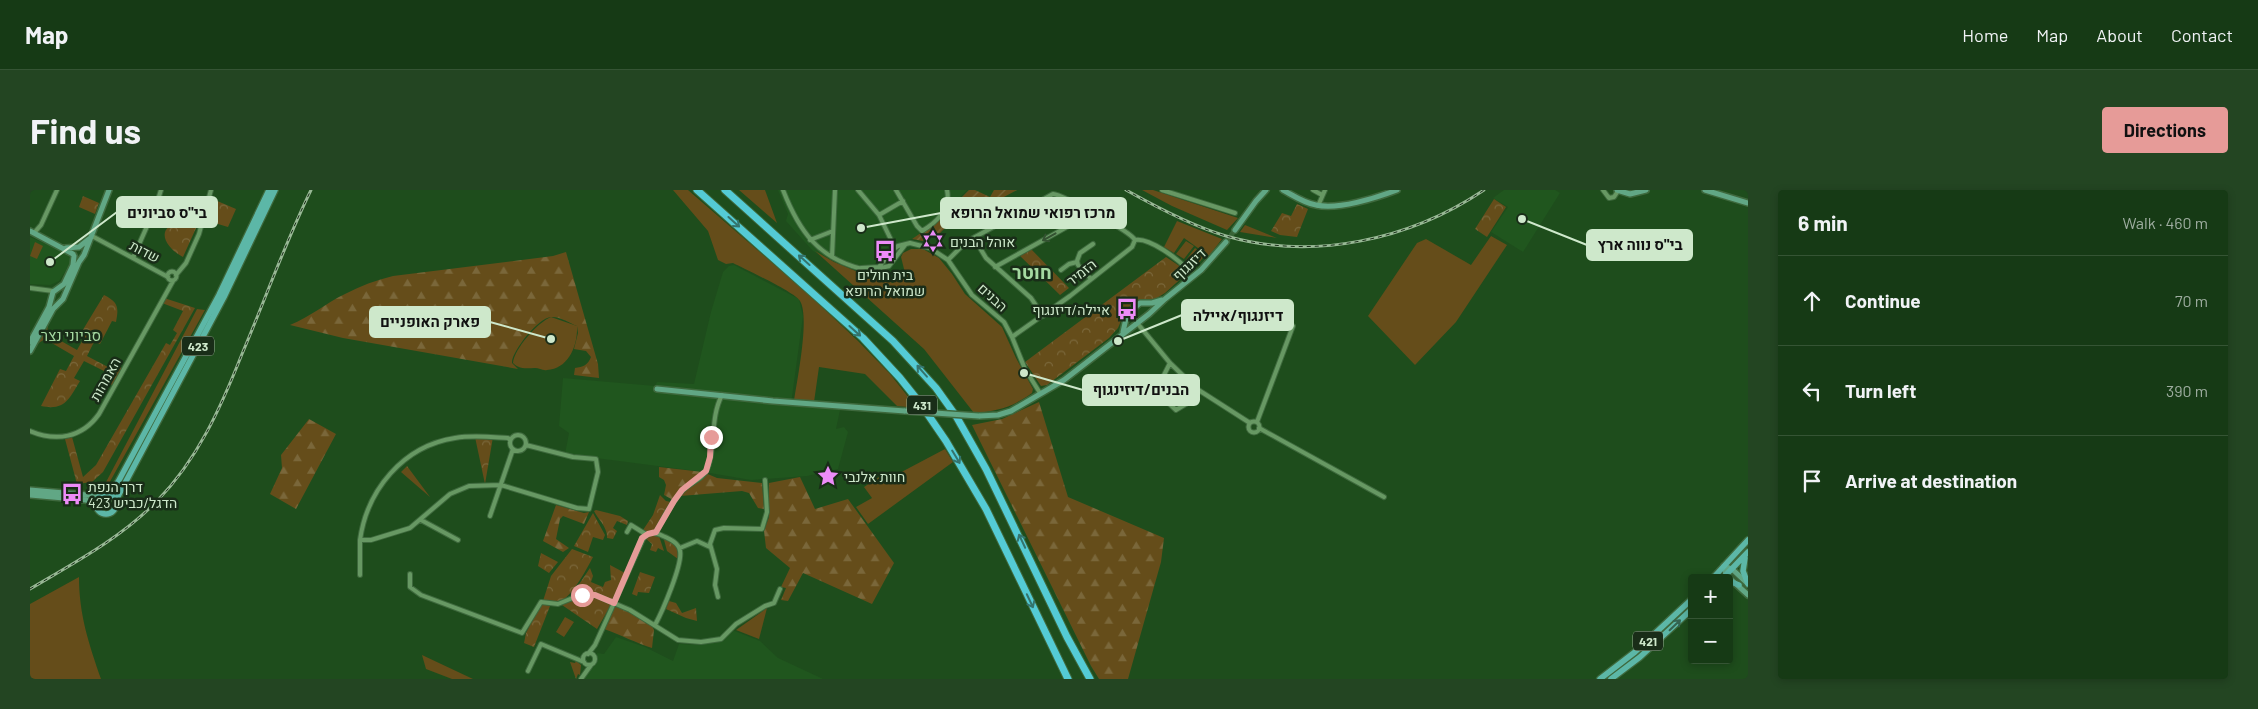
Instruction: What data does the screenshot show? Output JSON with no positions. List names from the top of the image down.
{
  "streets": {
    "highway": ["431"],
    "main road": ["423", "421"],
    "street": [
      "שדות",
      "דיזנגוף",
      "הזמיר",
      "הבנים",
      "האמהות"
    ]
  },
  "crossings": [
    ["שדות", "האמהות"],
    ["הזמיר", "הבנים"]
  ],
  "districts": ["חוטר", "סביוני נצר"],
  "places": {
    "other": [
      "בי\"ס נווה ארץ",
      "מרכז רפואי שמואל הרופא",
      "בי\"ס סביונים",
      "פארק האופניים",
      "דיזנגוף/איילה",
      "הבנים/דיזינגוף"
    ],
    "synagogue": ["אוהל הבנים"],
    "bus stop": ["בית חולים שמואל הרופא", "איילה/דיזנגוף", "דרך הנפת הדגל/כביש 423"],
    "place": ["חוות אלנבי"]
  },
  "page": {
    "header": "Map",
    "nav": [
      "Home",
      "Map",
      "About",
      "Contact"
    ],
    "buttons": "Directions",
    "title": "Find us",
    "heading": ["6 min", "Walk · 460 m"],
    "list": [
      ["Continue", "70 m"],
      ["Turn left", "390 m"],
      "Arrive at destination"
    ],
    "map_buttons": ["+", "−"]
  }
}
